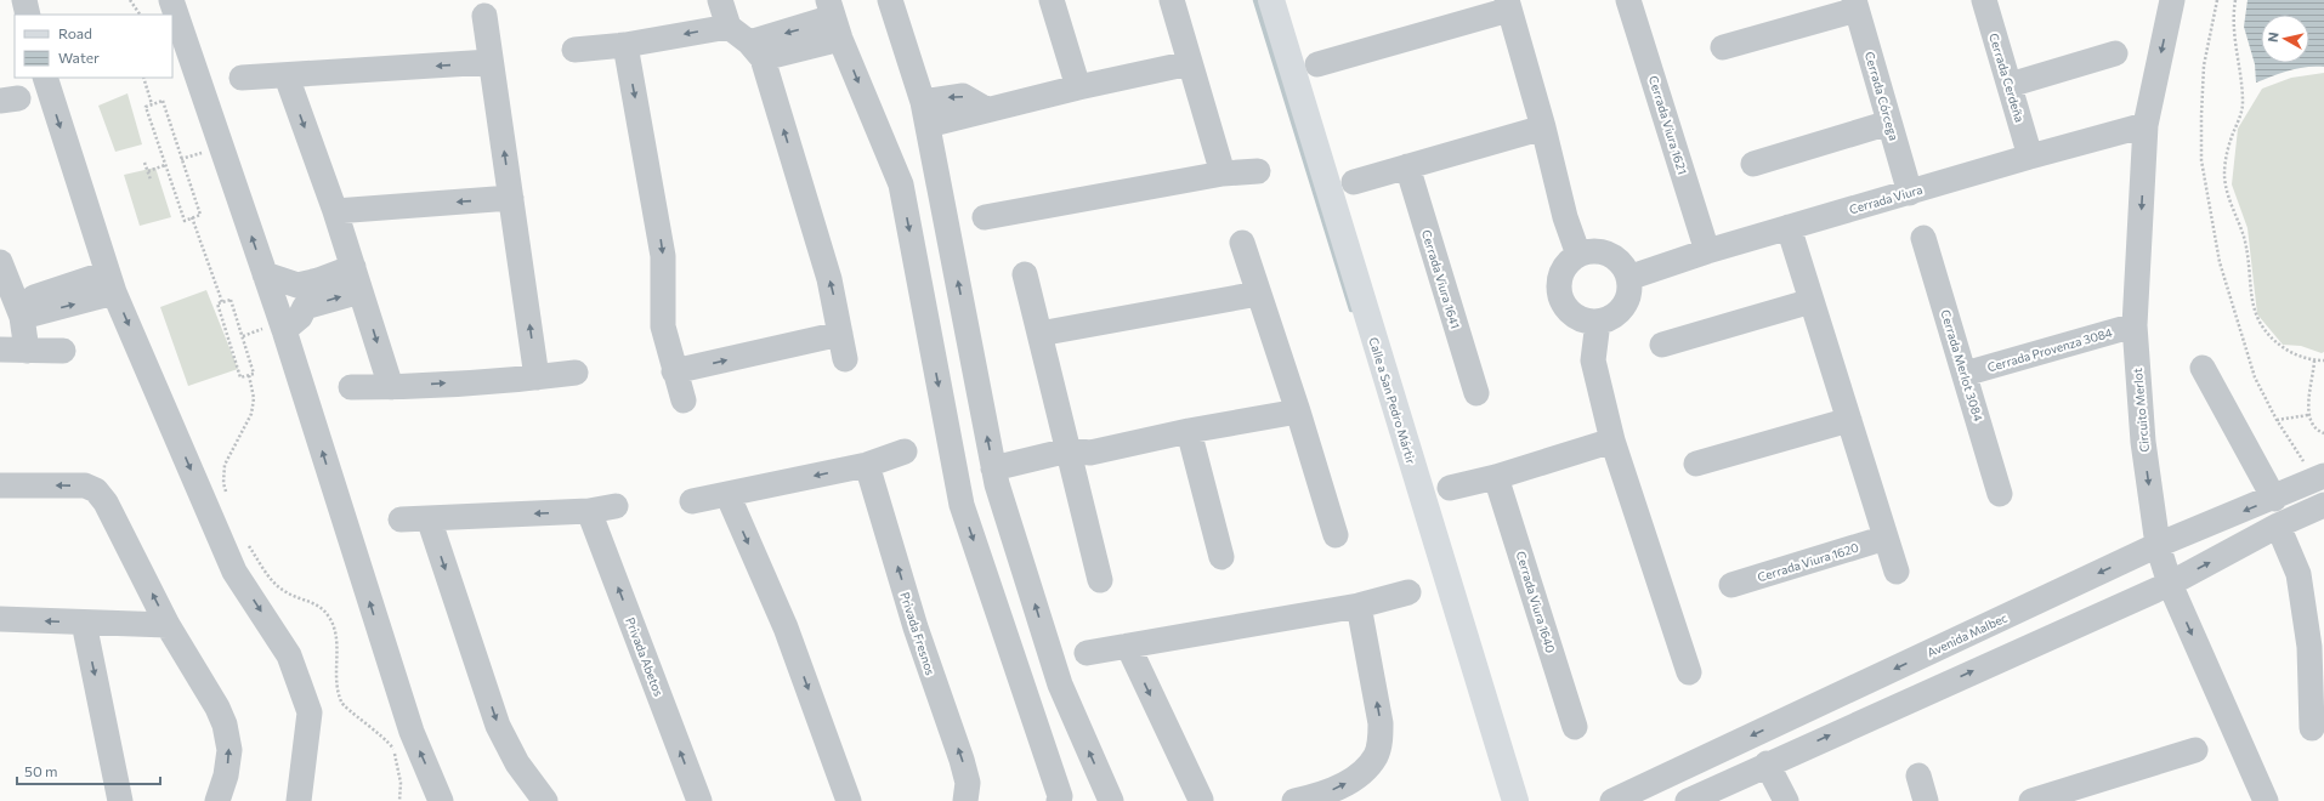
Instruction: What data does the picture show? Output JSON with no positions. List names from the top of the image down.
{
  "streets": {
    "main road": ["Calle a San Pedro Mártir"],
    "street": [
      "Cerrada Cerdeña",
      "Cerrada Córcega",
      "Cerrada Viura 1621",
      "Cerrada Viura",
      "Cerrada Viura 1641",
      "Cerrada Provenza 3084",
      "Cerrada Merlot 3084",
      "Circuito Merlot",
      "Cerrada Viura 1620",
      "Cerrada Viura 1640",
      "Privada Fresnos",
      "Avenida Malbec",
      "Privada Abetos"
    ]
  },
  "crossings": [
    ["Cerrada Cerdeña", "Cerrada Viura"],
    ["Cerrada Córcega", "Cerrada Viura"],
    ["Cerrada Viura 1621", "Cerrada Viura"],
    ["Cerrada Viura", "Circuito Merlot"],
    ["Cerrada Provenza 3084", "Cerrada Merlot 3084"],
    ["Cerrada Provenza 3084", "Circuito Merlot"],
    ["Circuito Merlot", "Avenida Malbec"]
  ],
  "legend": ["Road", "Water"],
  "scale_bar": "50 m",
  "north": "left"
}
